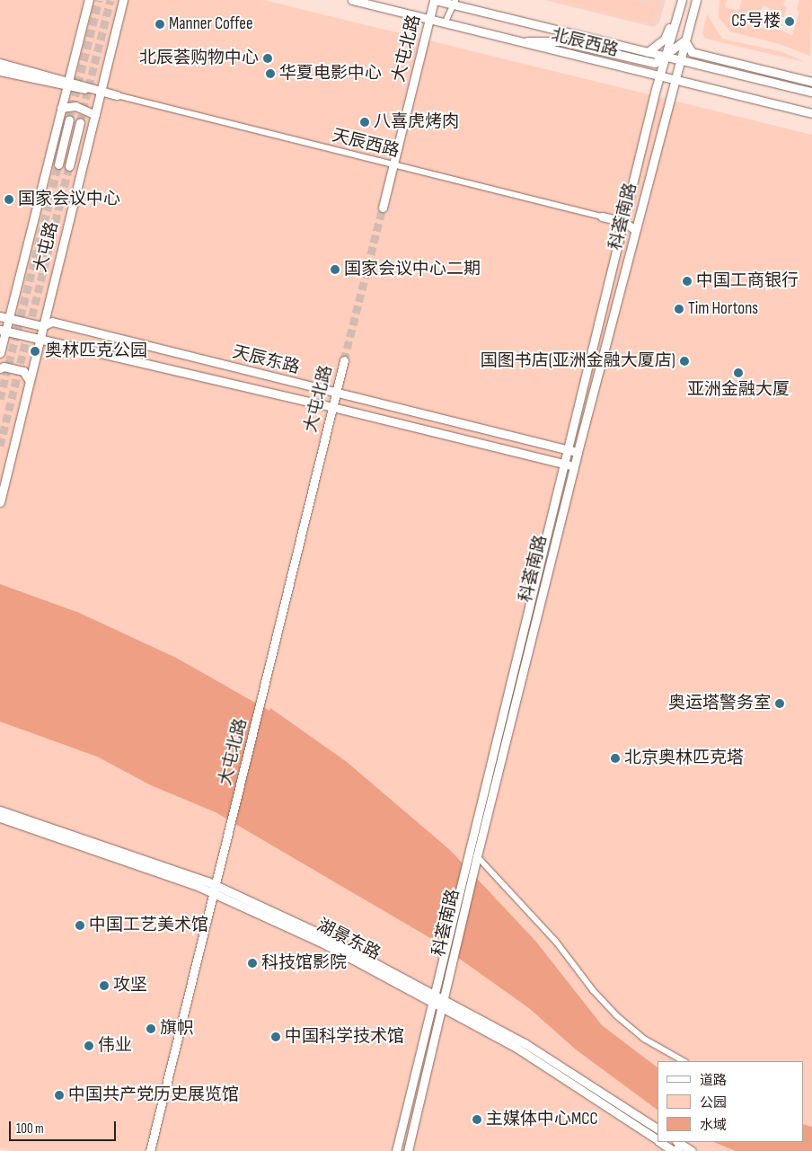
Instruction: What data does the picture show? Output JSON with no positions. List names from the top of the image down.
{
  "streets": {
    "street": [
      "北辰西路",
      "大屯北路",
      "天辰西路",
      "科荟南路",
      "大屯路",
      "天辰东路",
      "湖景东路"
    ]
  },
  "crossings": [
    ["北辰西路", "大屯北路"],
    ["北辰西路", "科荟南路"],
    ["大屯北路", "天辰西路"],
    ["大屯北路", "天辰东路"],
    ["大屯北路", "湖景东路"],
    ["天辰西路", "科荟南路"],
    ["天辰西路", "大屯路"],
    ["科荟南路", "天辰东路"],
    ["科荟南路", "湖景东路"],
    ["大屯路", "天辰东路"]
  ],
  "places": [
    "C5号楼",
    "Manner Coffee",
    "北辰荟购物中心",
    "华夏电影中心",
    "八喜虎烤肉",
    "国家会议中心",
    "国家会议中心二期",
    "中国工商银行",
    "Tim Hortons",
    "奥林匹克公园",
    "国图书店(亚洲金融大厦店)",
    "亚洲金融大厦",
    "奥运塔警务室",
    "北京奥林匹克塔",
    "中国工艺美术馆",
    "科技馆影院",
    "攻坚",
    "旗帜",
    "中国科学技术馆",
    "伟业",
    "中国共产党历史展览馆",
    "主媒体中心MCC"
  ],
  "legend": ["道路", "公园", "水域"],
  "scale_bar": "100 m"
}
